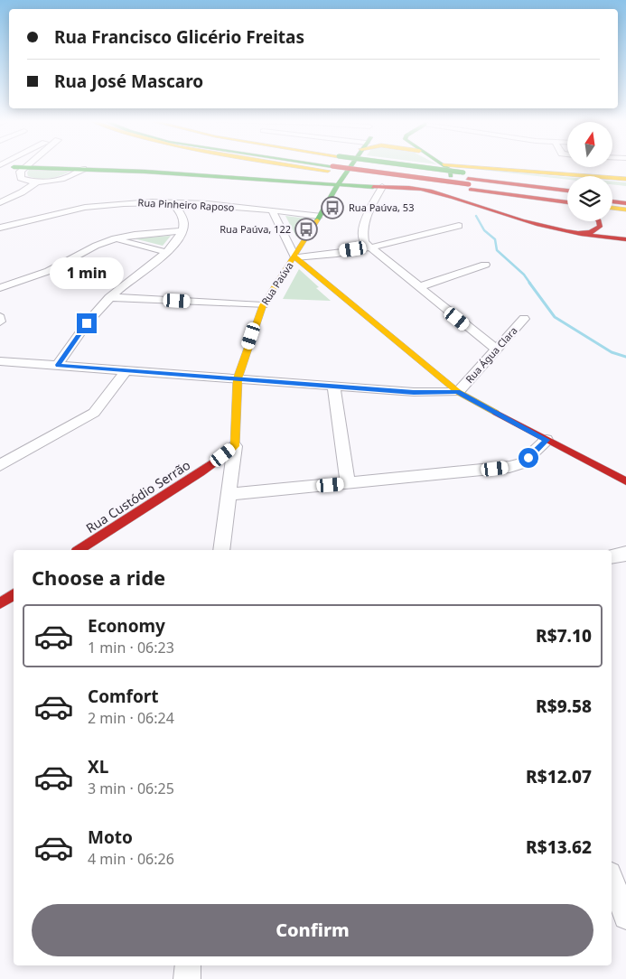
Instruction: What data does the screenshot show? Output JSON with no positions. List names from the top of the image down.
{
  "streets": {
    "main road": ["Rua Paúva", "Rua Custódio Serrão"],
    "street": ["Rua Pinheiro Raposo", "Rua Água Clara"]
  },
  "crossings": [
    ["Rua Pinheiro Raposo", "Rua Paúva"],
    ["Rua Paúva", "Rua Custódio Serrão"]
  ],
  "places": {
    "bus stop": ["Rua Paúva, 53", "Rua Paúva, 122"]
  },
  "north": "top",
  "page": {
    "banner": ["Rua Francisco Glicério Freitas", "Rua José Mascaro"],
    "bubble": "1 min",
    "heading": "Choose a ride",
    "list": [
      {
        "name": "Economy",
        "note": "1 min · 06:23",
        "value": "R$7.10"
      },
      {
        "name": "Comfort",
        "note": "2 min · 06:24",
        "value": "R$9.58"
      },
      {
        "name": "XL",
        "note": "3 min · 06:25",
        "value": "R$12.07"
      },
      {
        "name": "Moto",
        "note": "4 min · 06:26",
        "value": "R$13.62"
      }
    ],
    "buttons": "Confirm"
  }
}
